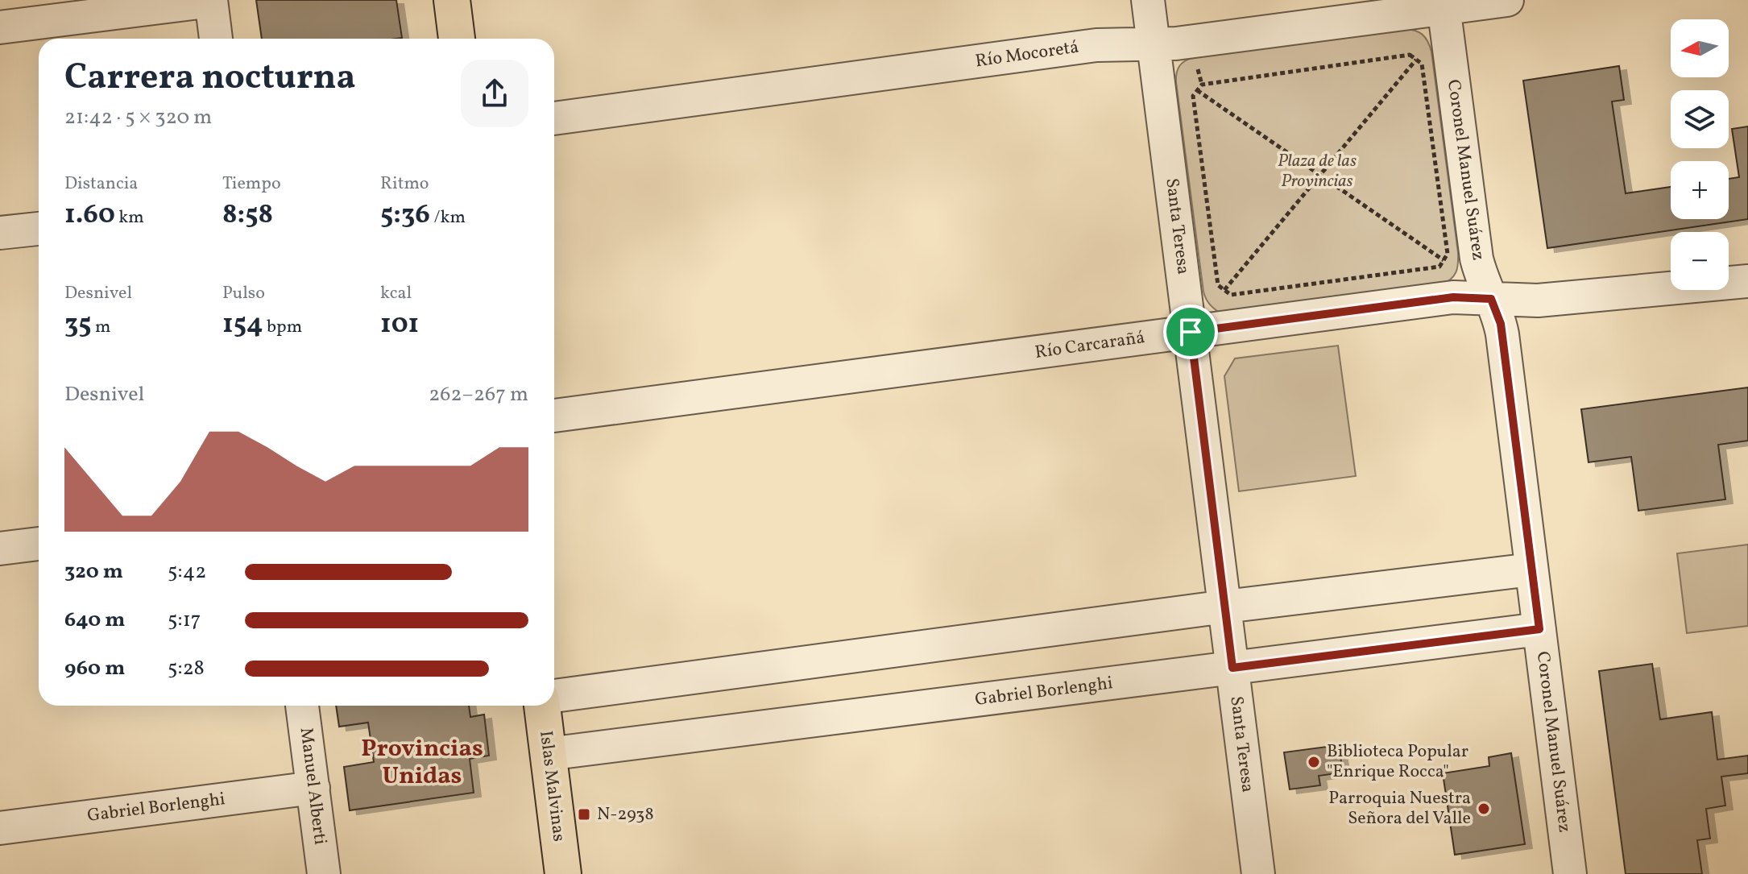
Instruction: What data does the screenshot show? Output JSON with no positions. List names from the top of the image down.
{
  "streets": {
    "main road": ["Islas Malvinas"],
    "street": [
      "Río Mocoretá",
      "Coronel Manuel Suárez",
      "Santa Teresa",
      "Río Carcarañá",
      "Gabriel Borlenghi",
      "Manuel Alberti"
    ]
  },
  "crossings": [
    ["Río Mocoretá", "Coronel Manuel Suárez"],
    ["Río Mocoretá", "Santa Teresa"],
    ["Coronel Manuel Suárez", "Río Carcarañá"],
    ["Coronel Manuel Suárez", "Gabriel Borlenghi"],
    ["Santa Teresa", "Río Carcarañá"],
    ["Santa Teresa", "Gabriel Borlenghi"],
    ["Gabriel Borlenghi", "Manuel Alberti"],
    ["Gabriel Borlenghi", "Islas Malvinas"]
  ],
  "districts": ["Provincias Unidas"],
  "parks": ["Plaza de las Provincias"],
  "places": {
    "other": ["Biblioteca Popular \"Enrique Rocca\"", "Parroquia Nuestra Señora del Valle"],
    "transit": ["N-2938"]
  },
  "north": "left",
  "page": {
    "map_buttons": ["+", "−"],
    "heading": ["Carrera nocturna", "21:42 · 5 × 320 m"],
    "stats": [
      ["Distancia", "1.60 km"],
      ["Tiempo", "8:58"],
      ["Ritmo", "5:36 /km"],
      ["Desnivel", "35 m"],
      ["Pulso", "154 bpm"],
      ["kcal", "101"]
    ],
    "chart": ["Desnivel", "262–267 m"],
    "list": [
      {
        "name": "320 m",
        "note": "5:42"
      },
      {
        "name": "640 m",
        "note": "5:17"
      },
      {
        "name": "960 m",
        "note": "5:28"
      }
    ]
  }
}
